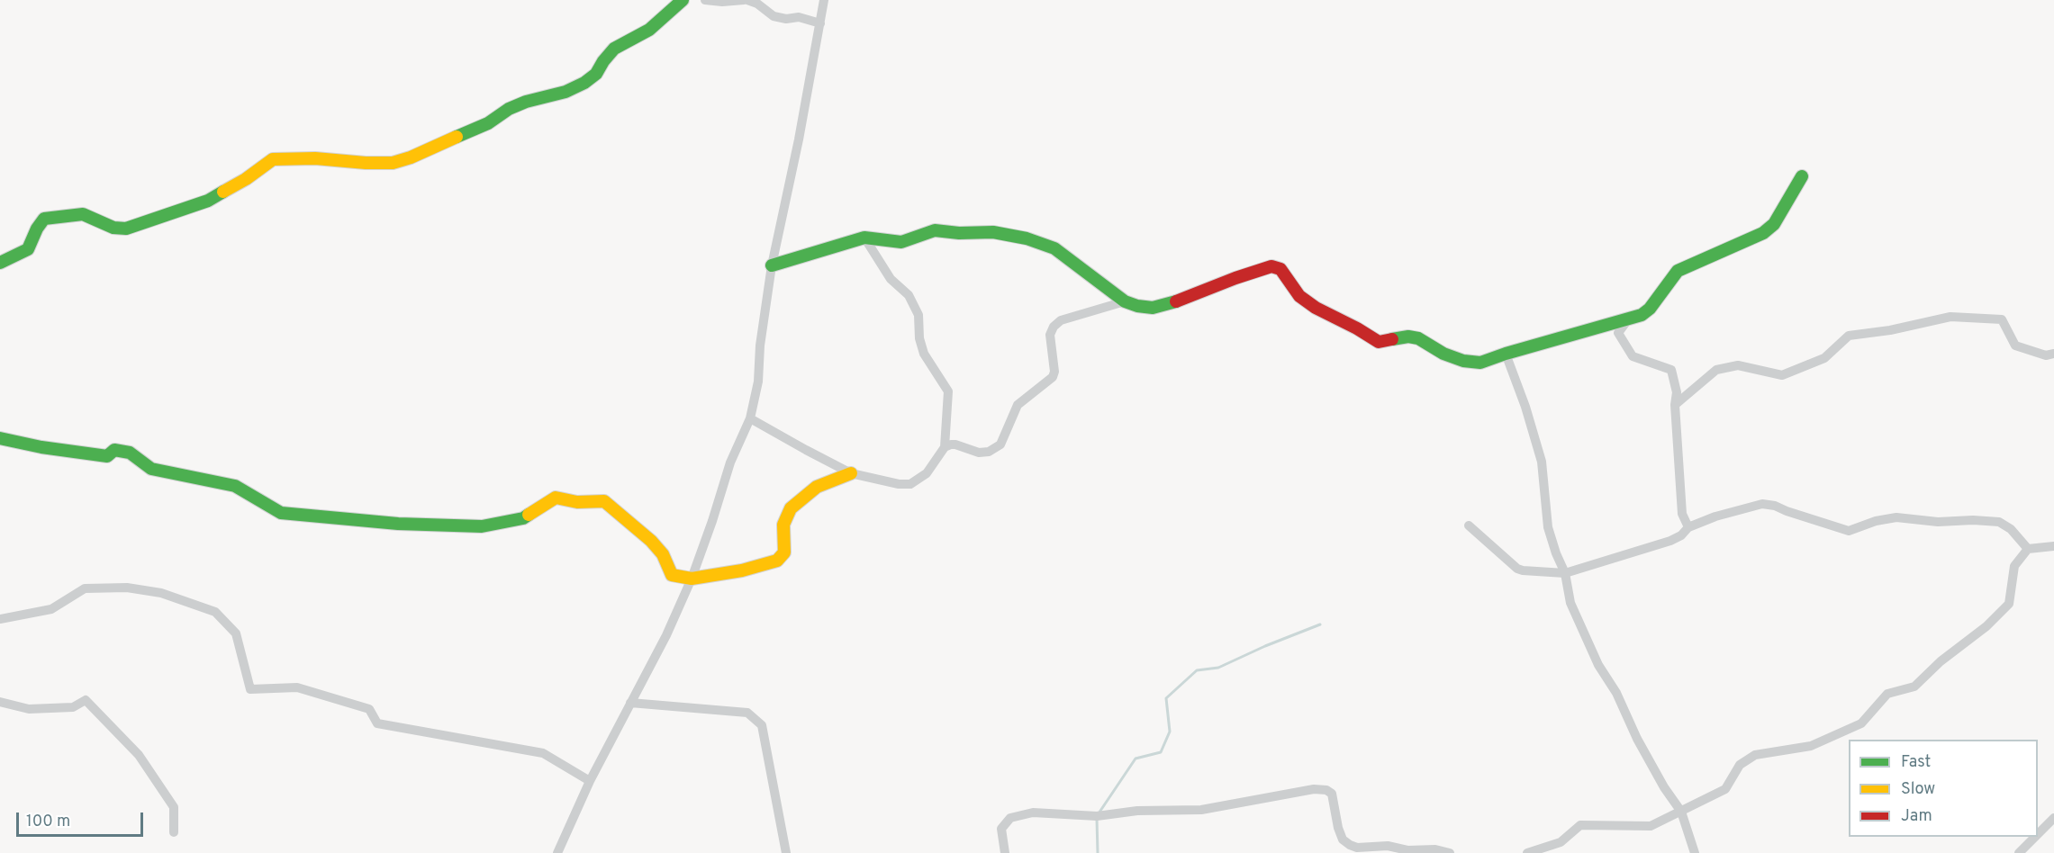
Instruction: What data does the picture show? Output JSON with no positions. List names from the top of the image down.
{
  "legend": ["Fast", "Slow", "Jam"],
  "scale_bar": "100 m"
}
